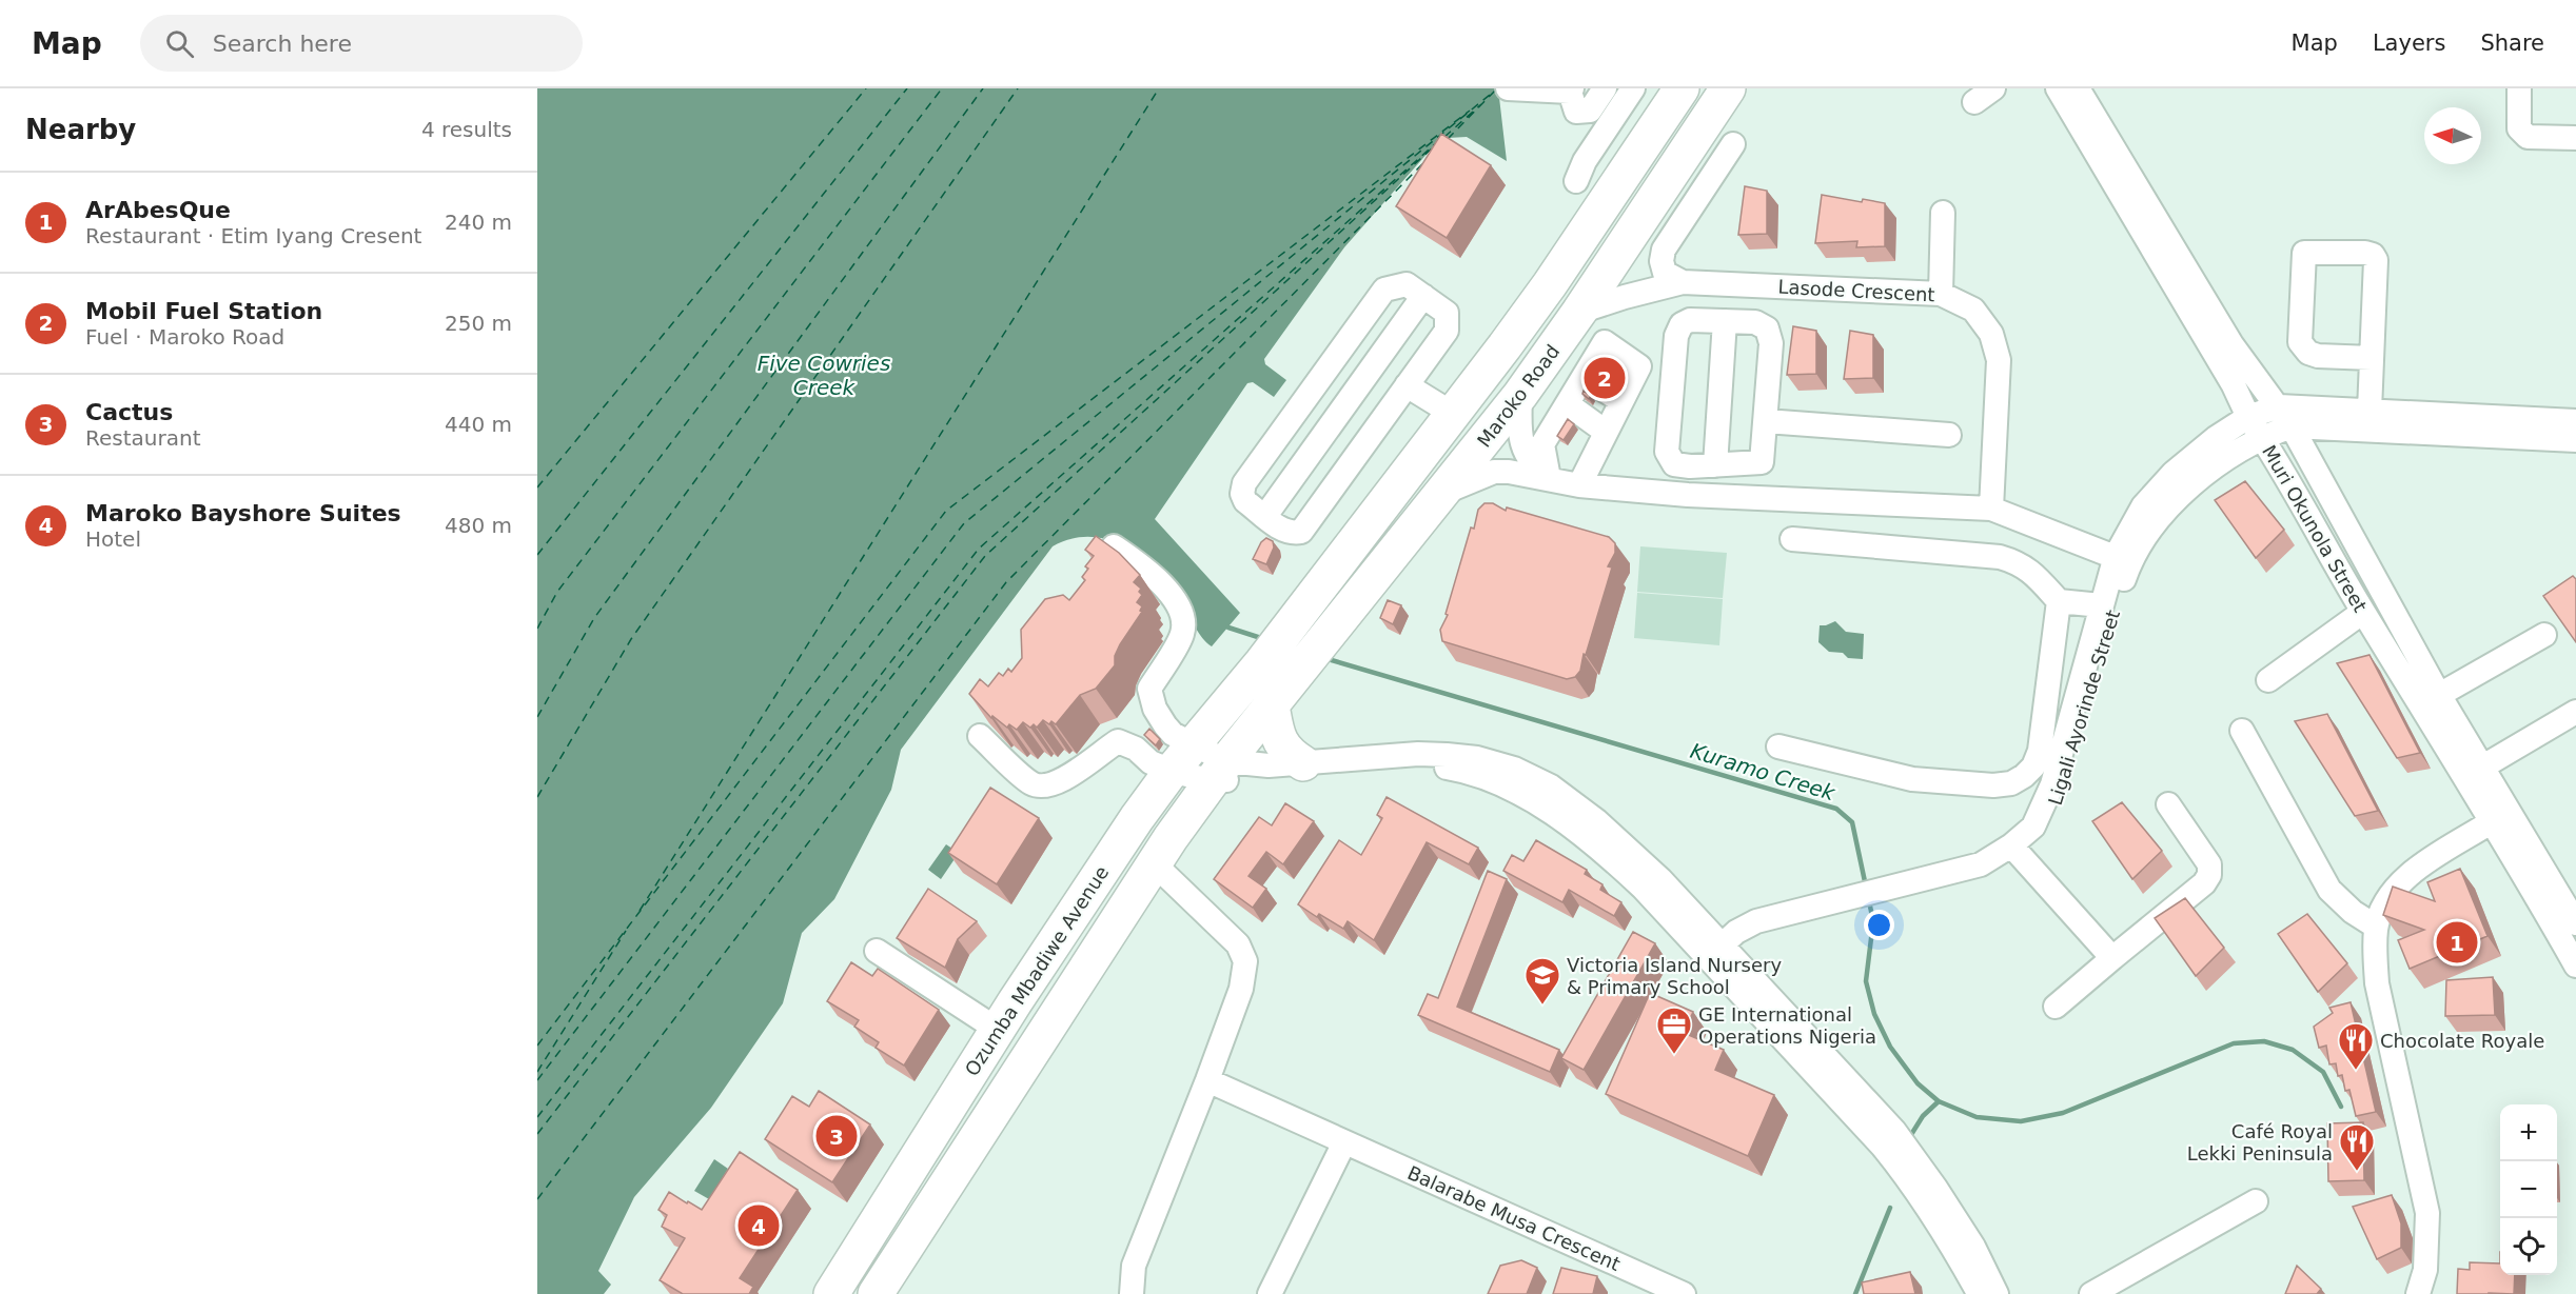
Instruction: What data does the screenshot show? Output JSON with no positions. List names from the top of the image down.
{
  "streets": {
    "highway": ["Maroko Road", "Ozumba Mbadiwe Avenue"],
    "street": [
      "Lasode Crescent",
      "Muri Okunola Street",
      "Ligali Ayorinde Street",
      "Balarabe Musa Crescent"
    ]
  },
  "crossings": [
    ["Lasode Crescent", "Maroko Road"],
    ["Maroko Road", "Ozumba Mbadiwe Avenue"],
    ["Muri Okunola Street", "Ligali Ayorinde Street"]
  ],
  "water": ["Five Cowries Creek", "Kuramo Creek"],
  "places": {
    "school or university": ["Victoria Island Nursery & Primary School"],
    "office": ["GE International Operations Nigeria"],
    "restaurant": ["Chocolate Royale", "Café Royal Lekki Peninsula"]
  },
  "north": "left",
  "page": {
    "header": "Map",
    "search": "Search here",
    "nav": ["Map", "Layers", "Share"],
    "heading": ["Nearby", "4 results"],
    "list": [
      {
        "mark": "1",
        "name": "ArAbesQue",
        "note": "Restaurant · Etim Iyang Cresent",
        "value": "240 m"
      },
      {
        "mark": "2",
        "name": "Mobil Fuel Station",
        "note": "Fuel · Maroko Road",
        "value": "250 m"
      },
      {
        "mark": "3",
        "name": "Cactus",
        "note": "Restaurant",
        "value": "440 m"
      },
      {
        "mark": "4",
        "name": "Maroko Bayshore Suites",
        "note": "Hotel",
        "value": "480 m"
      }
    ],
    "pins": [
      "2",
      "1",
      "3",
      "4"
    ],
    "map_buttons": ["+", "−"]
  }
}
